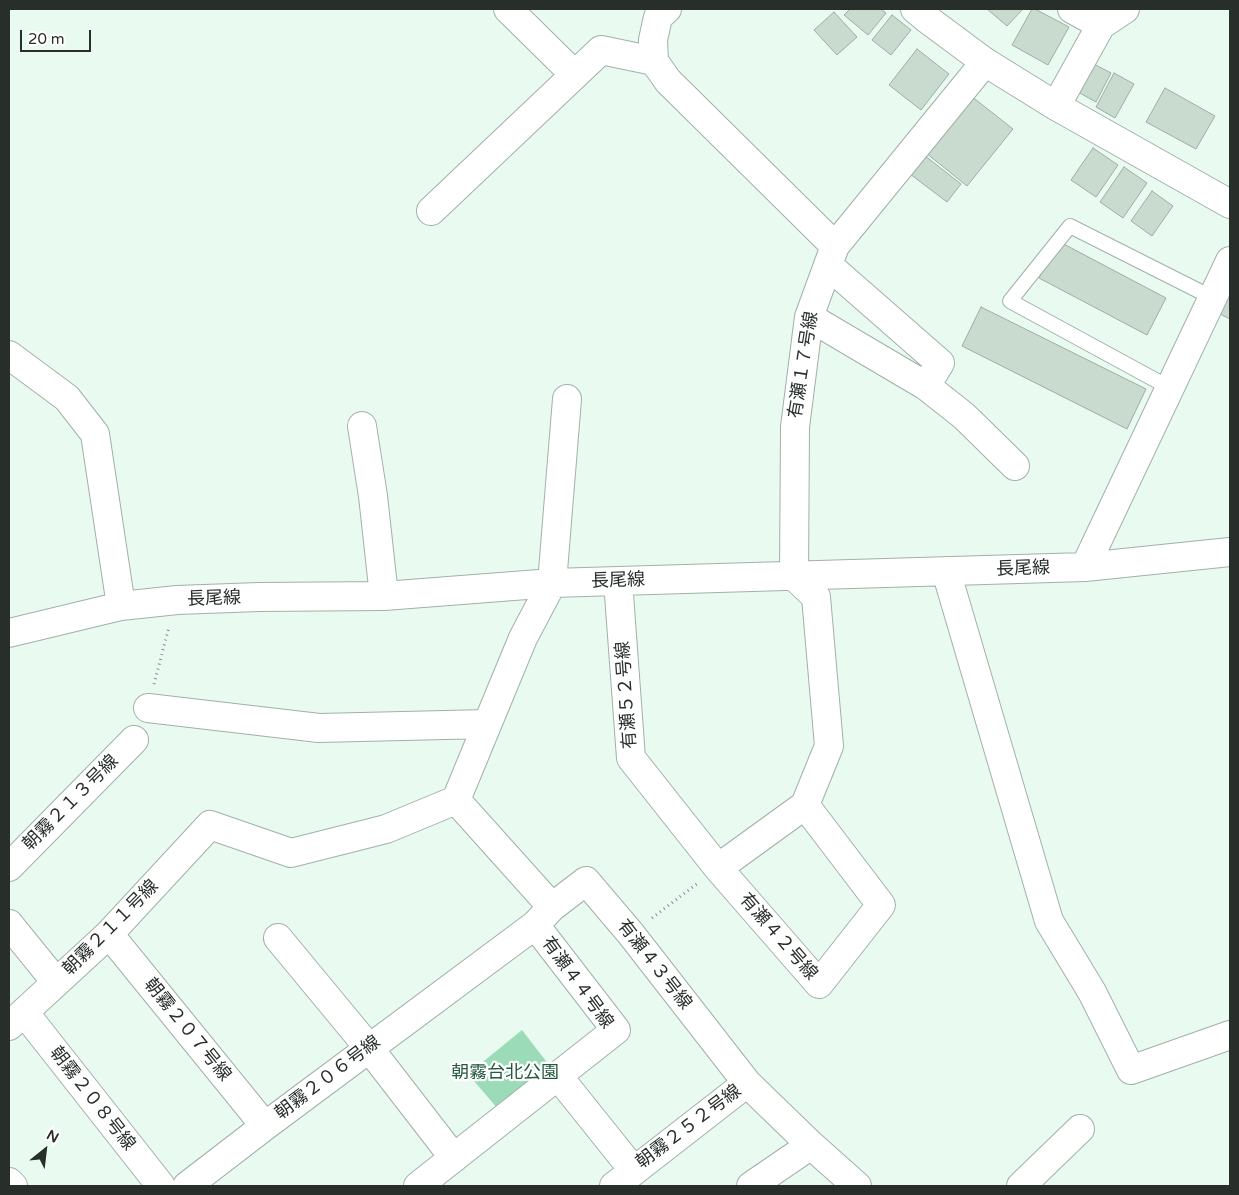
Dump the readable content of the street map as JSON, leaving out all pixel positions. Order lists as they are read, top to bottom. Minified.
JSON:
{"streets":{"street":["有瀬１７号線","長尾線","有瀬５２号線","朝霧２１３号線","朝霧２１１号線","有瀬４２号線","有瀬４３号線","有瀬４４号線","朝霧２０７号線","朝霧２０６号線","朝霧２０８号線","朝霧２５２号線"]},"crossings":[["有瀬１７号線","長尾線"],["長尾線","有瀬５２号線"],["有瀬５２号線","有瀬４２号線"],["朝霧２１１号線","朝霧２０７号線"],["朝霧２１１号線","朝霧２０８号線"],["有瀬４３号線","有瀬４４号線"],["有瀬４３号線","朝霧２０６号線"],["有瀬４３号線","朝霧２５２号線"],["有瀬４４号線","朝霧２０６号線"],["有瀬４４号線","朝霧２５２号線"],["朝霧２０７号線","朝霧２０６号線"]],"parks":["朝霧台北公園"],"scale_bar":"20 m","north":"top right"}
